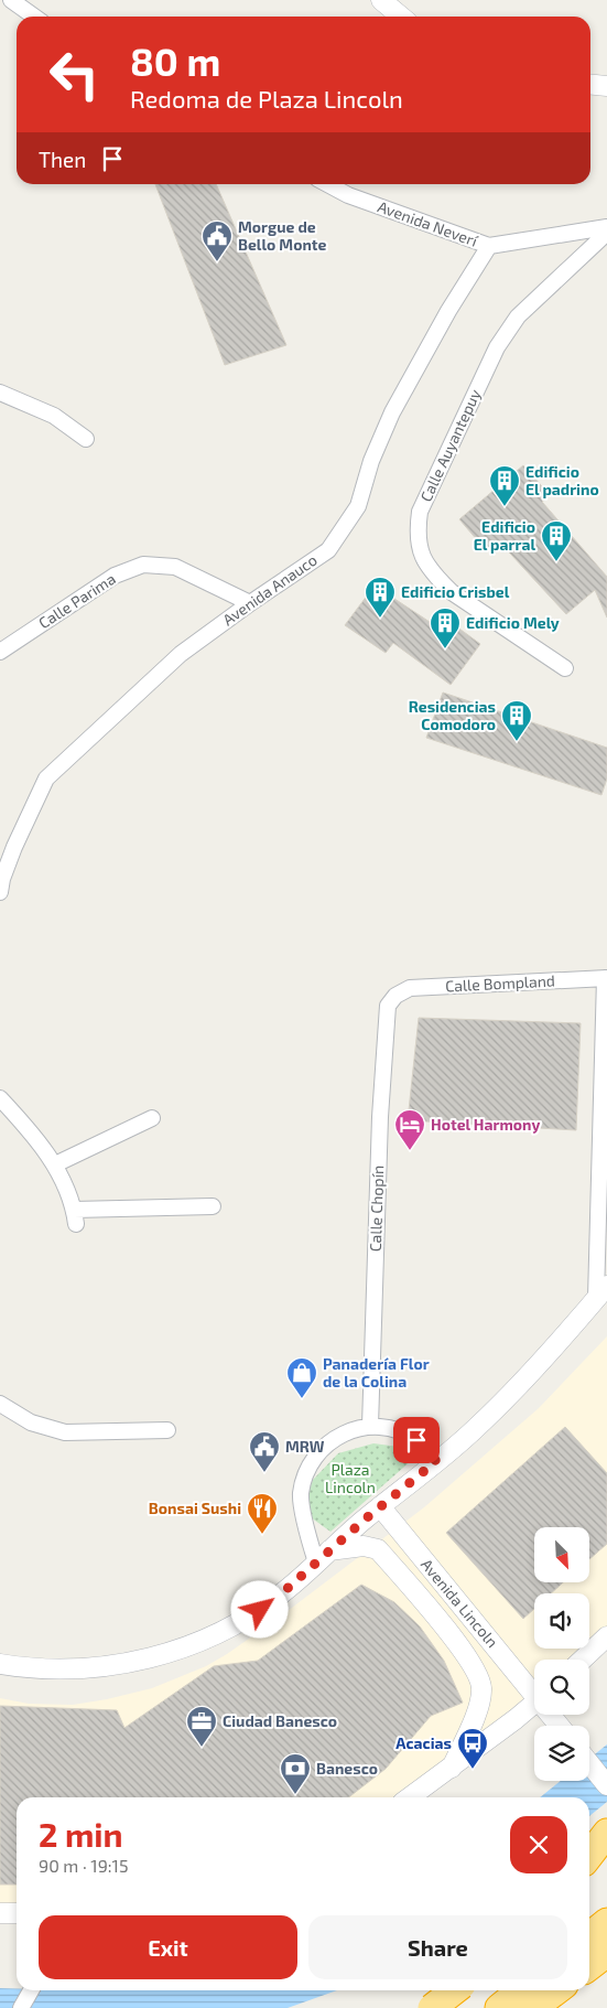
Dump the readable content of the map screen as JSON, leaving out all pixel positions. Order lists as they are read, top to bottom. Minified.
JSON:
{"streets":{"street":["Avenida Neverí","Calle Auyantepuy","Avenida Anauco","Calle Parima","Calle Bompland","Calle Chopín","Avenida Lincoln"]},"crossings":[["Avenida Neverí","Avenida Anauco"],["Avenida Anauco","Calle Parima"],["Calle Bompland","Calle Chopín"]],"parks":["Plaza Lincoln"],"places":{"public building":["Morgue de Bello Monte","MRW"],"building":["Edificio El padrino","Edificio El parral","Edificio Crisbel","Edificio Mely","Residencias Comodoro"],"hotel":["Hotel Harmony"],"shop":["Panadería Flor de la Colina"],"restaurant":["Bonsai Sushi"],"office":["Ciudad Banesco"],"bus stop":["Acacias"],"bank":["Banesco"]},"north":"bottom right","page":{"turn":["80 m","Redoma de Plaza Lincoln"],"then":"Then","heading":["2 min","90 m · 19:15"],"buttons":["Exit","Share"]}}
